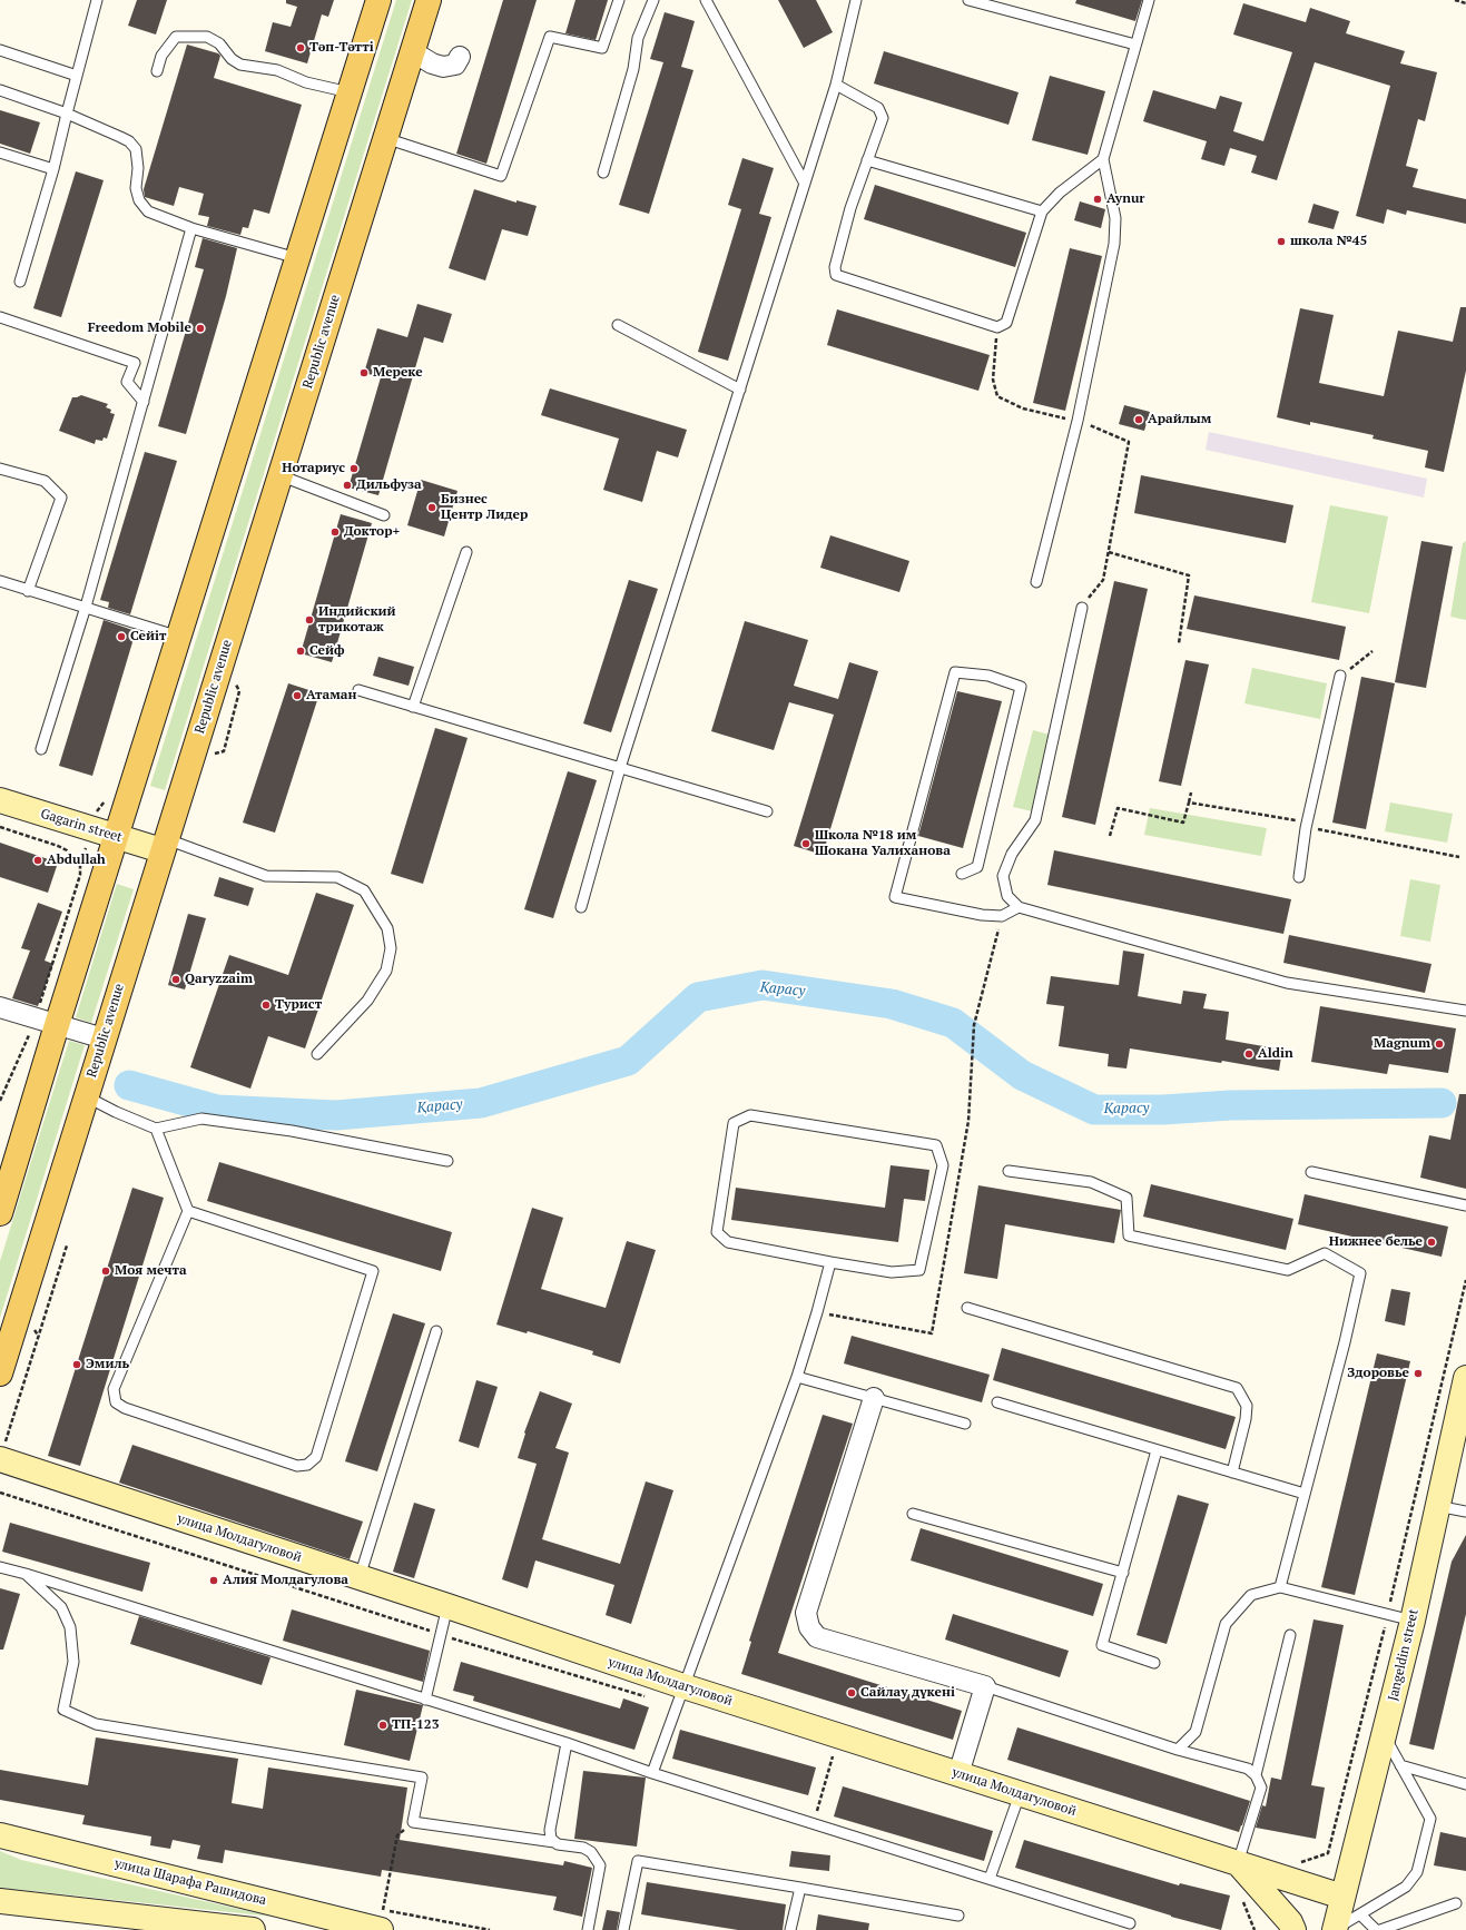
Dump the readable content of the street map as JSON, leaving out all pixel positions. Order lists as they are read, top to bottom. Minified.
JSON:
{"streets":{"main road":["Republic avenue","Gagarin street","улица Молдагуловой","Jangeldin street","улица Шарафа Рашидова"]},"crossings":[["Republic avenue","Gagarin street"],["улица Молдагуловой","Jangeldin street"]],"water":["Қарасу"],"places":["Тәп-Тәтті","Aynur","школа №45","Freedom Mobile","Мереке","Арайлым","Нотариус","Дильфуза","Бизнес Центр Лидер","Доктор+","Индийский трикотаж","Сейіт","Сейф","Атаман","Школа №18 им Шокана Уалиханова","Аbdullah","Qaryzzaim","Турист","Magnum","Aldin","Нижнее белье","Моя мечта","Эмиль","Здоровье","Алия Молдагулова","Сайлау дүкені","ТП-123"]}
